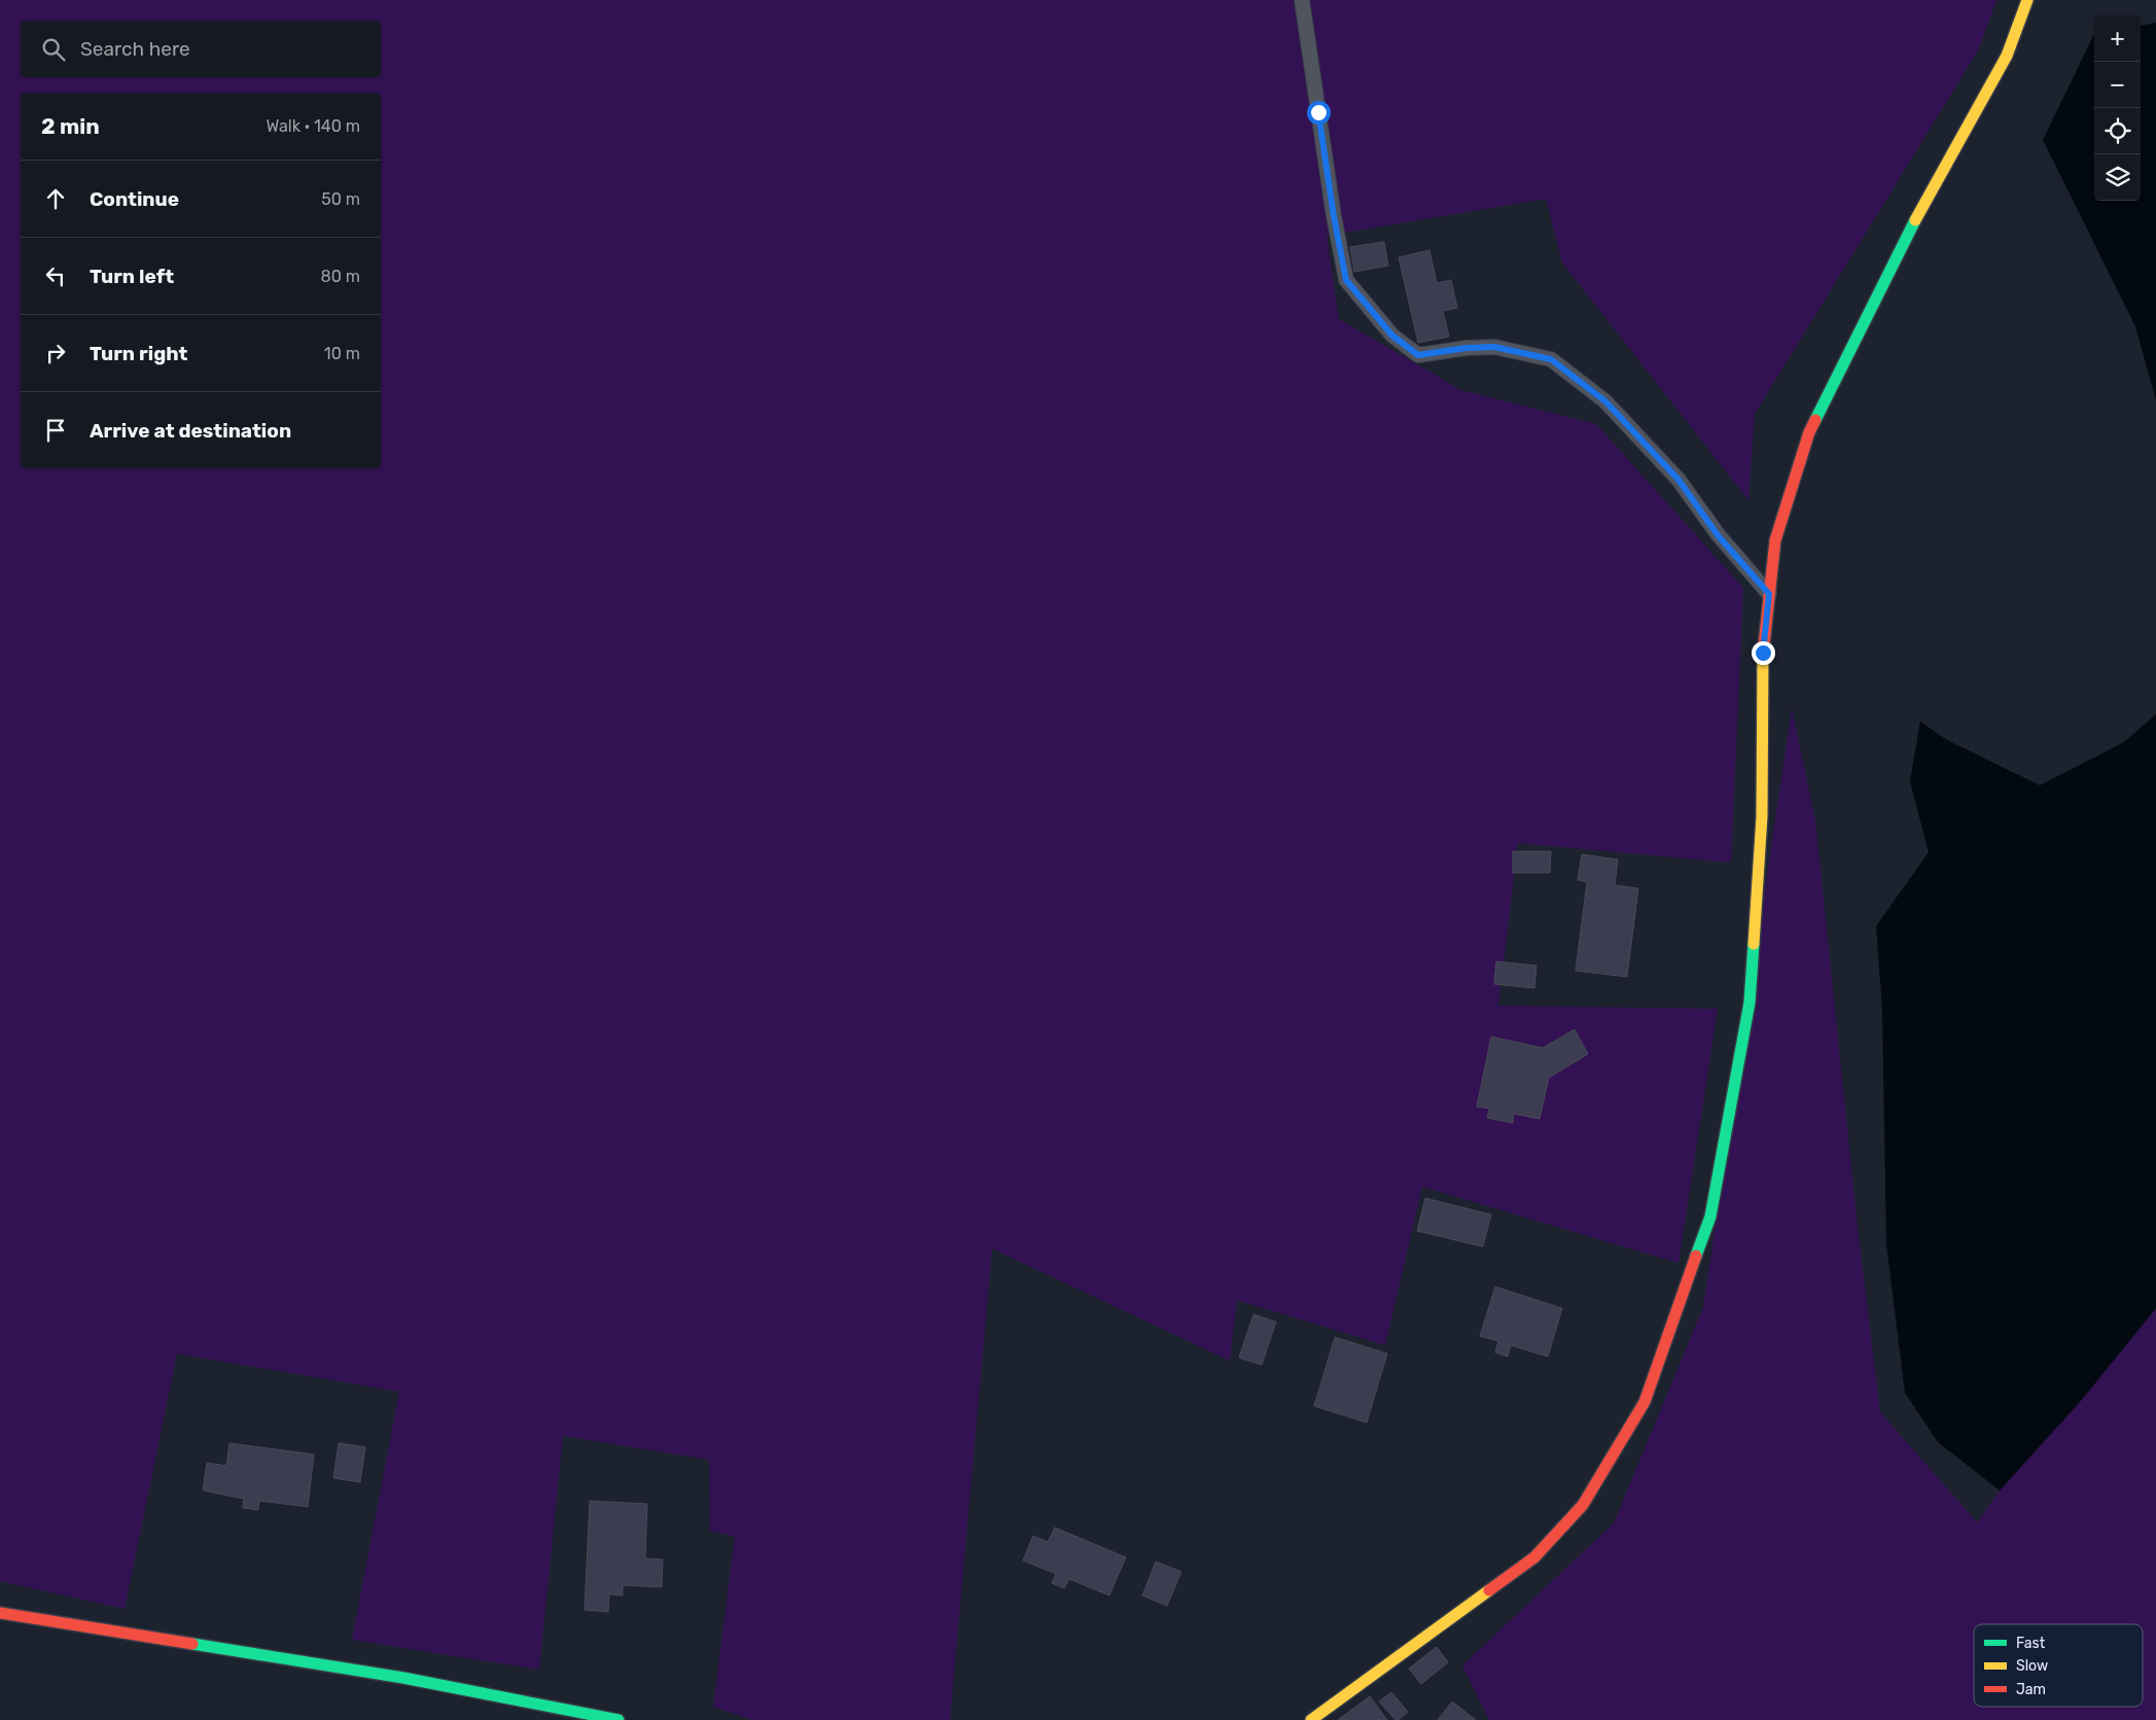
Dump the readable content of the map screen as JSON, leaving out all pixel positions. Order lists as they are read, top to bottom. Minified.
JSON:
{"legend":["Fast","Slow","Jam"],"page":{"map_buttons":["+","−"],"search":"Search here","heading":["2 min","Walk · 140 m"],"list":[["Continue","50 m"],["Turn left","80 m"],["Turn right","10 m"],"Arrive at destination"]}}
